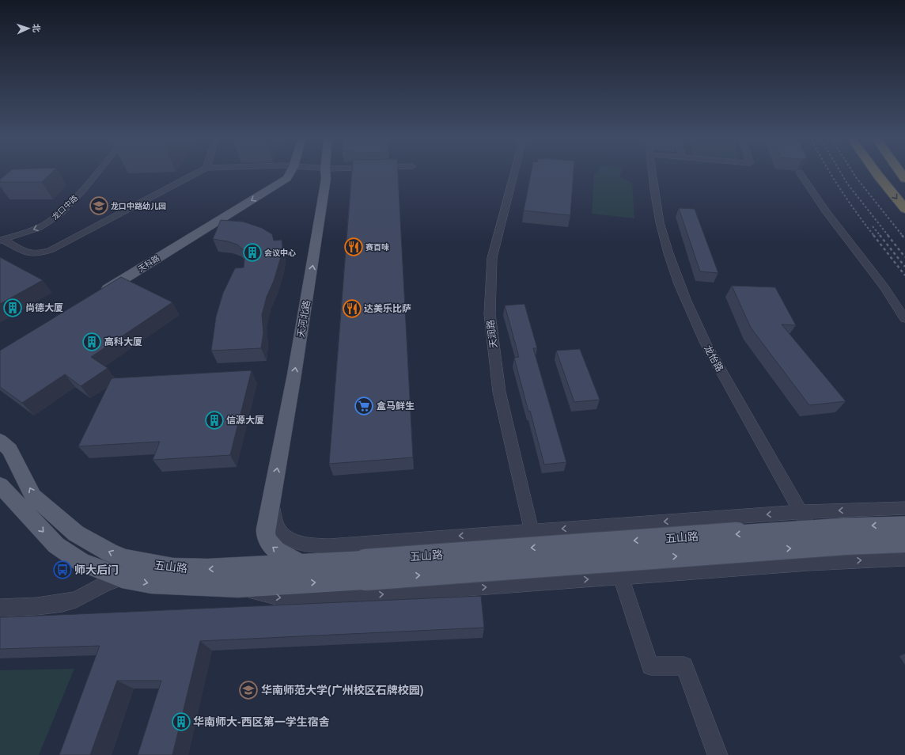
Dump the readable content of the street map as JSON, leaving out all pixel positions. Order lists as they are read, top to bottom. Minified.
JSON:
{"streets":{"main road":["天科路","天河北路","五山路"],"street":["龙口中路","天润路","龙怡路"]},"crossings":[["天河北路","五山路"]],"one_way":["天科路","天河北路"],"places":{"school or university":["龙口中路幼儿园","华南师范大学(广州校区石牌校园)"],"restaurant":["赛百味","达美乐比萨"],"building":["会议中心","尚德大厦","高科大厦","信源大厦","华南师大-西区第一学生宿舍"],"supermarket":["盒马鲜生"],"bus stop":["师大后门"]},"north":"right"}
